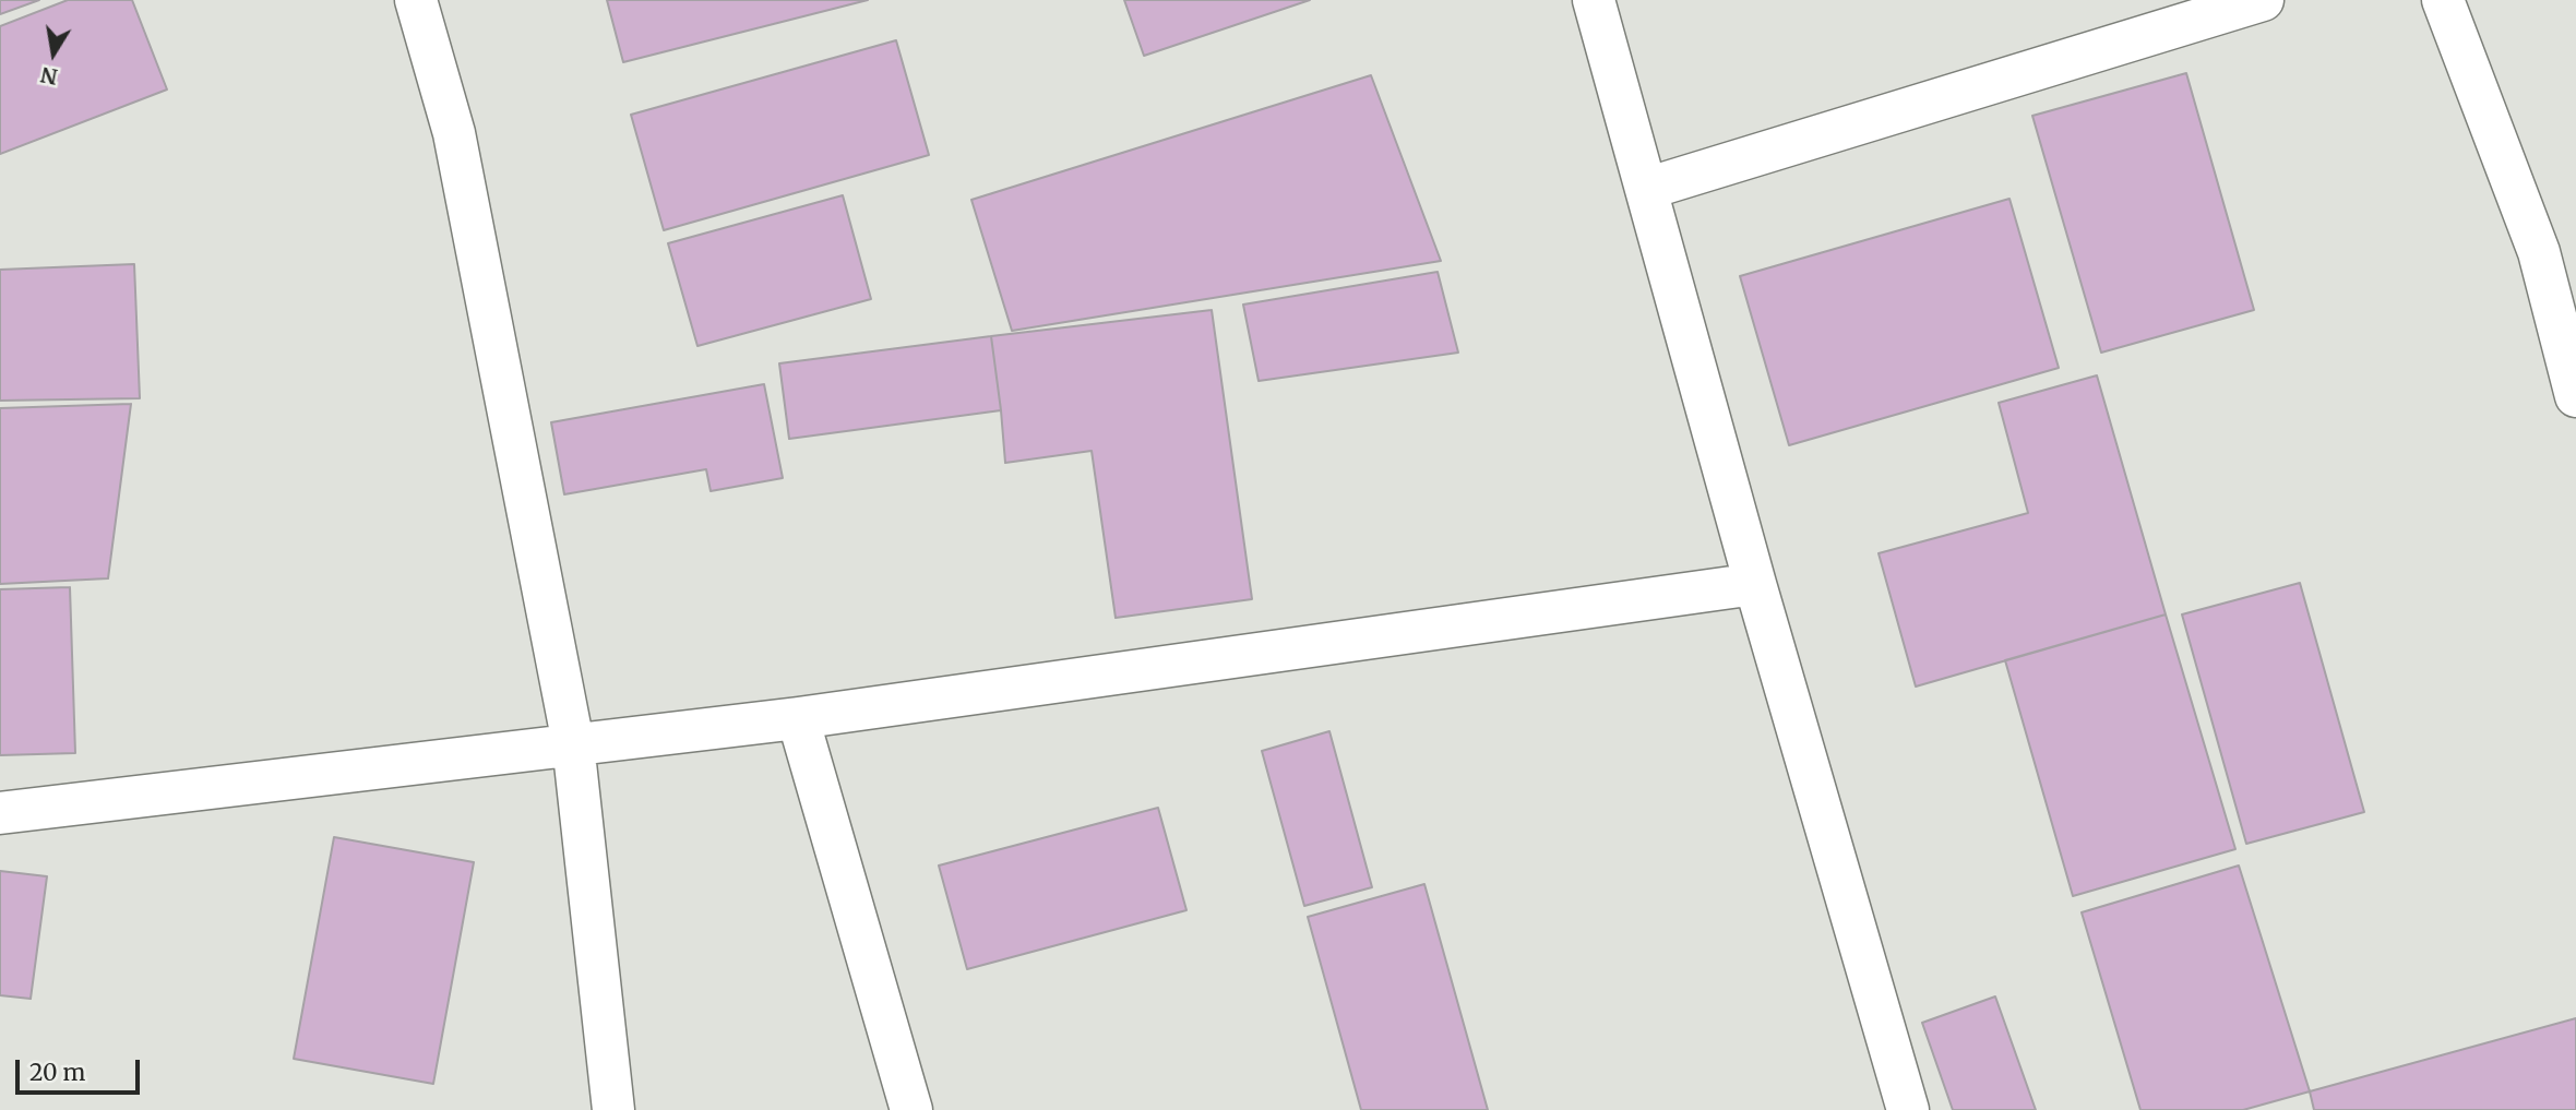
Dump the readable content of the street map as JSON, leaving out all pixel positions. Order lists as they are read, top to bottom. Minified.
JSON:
{"scale_bar":"20 m","north":"bottom"}
